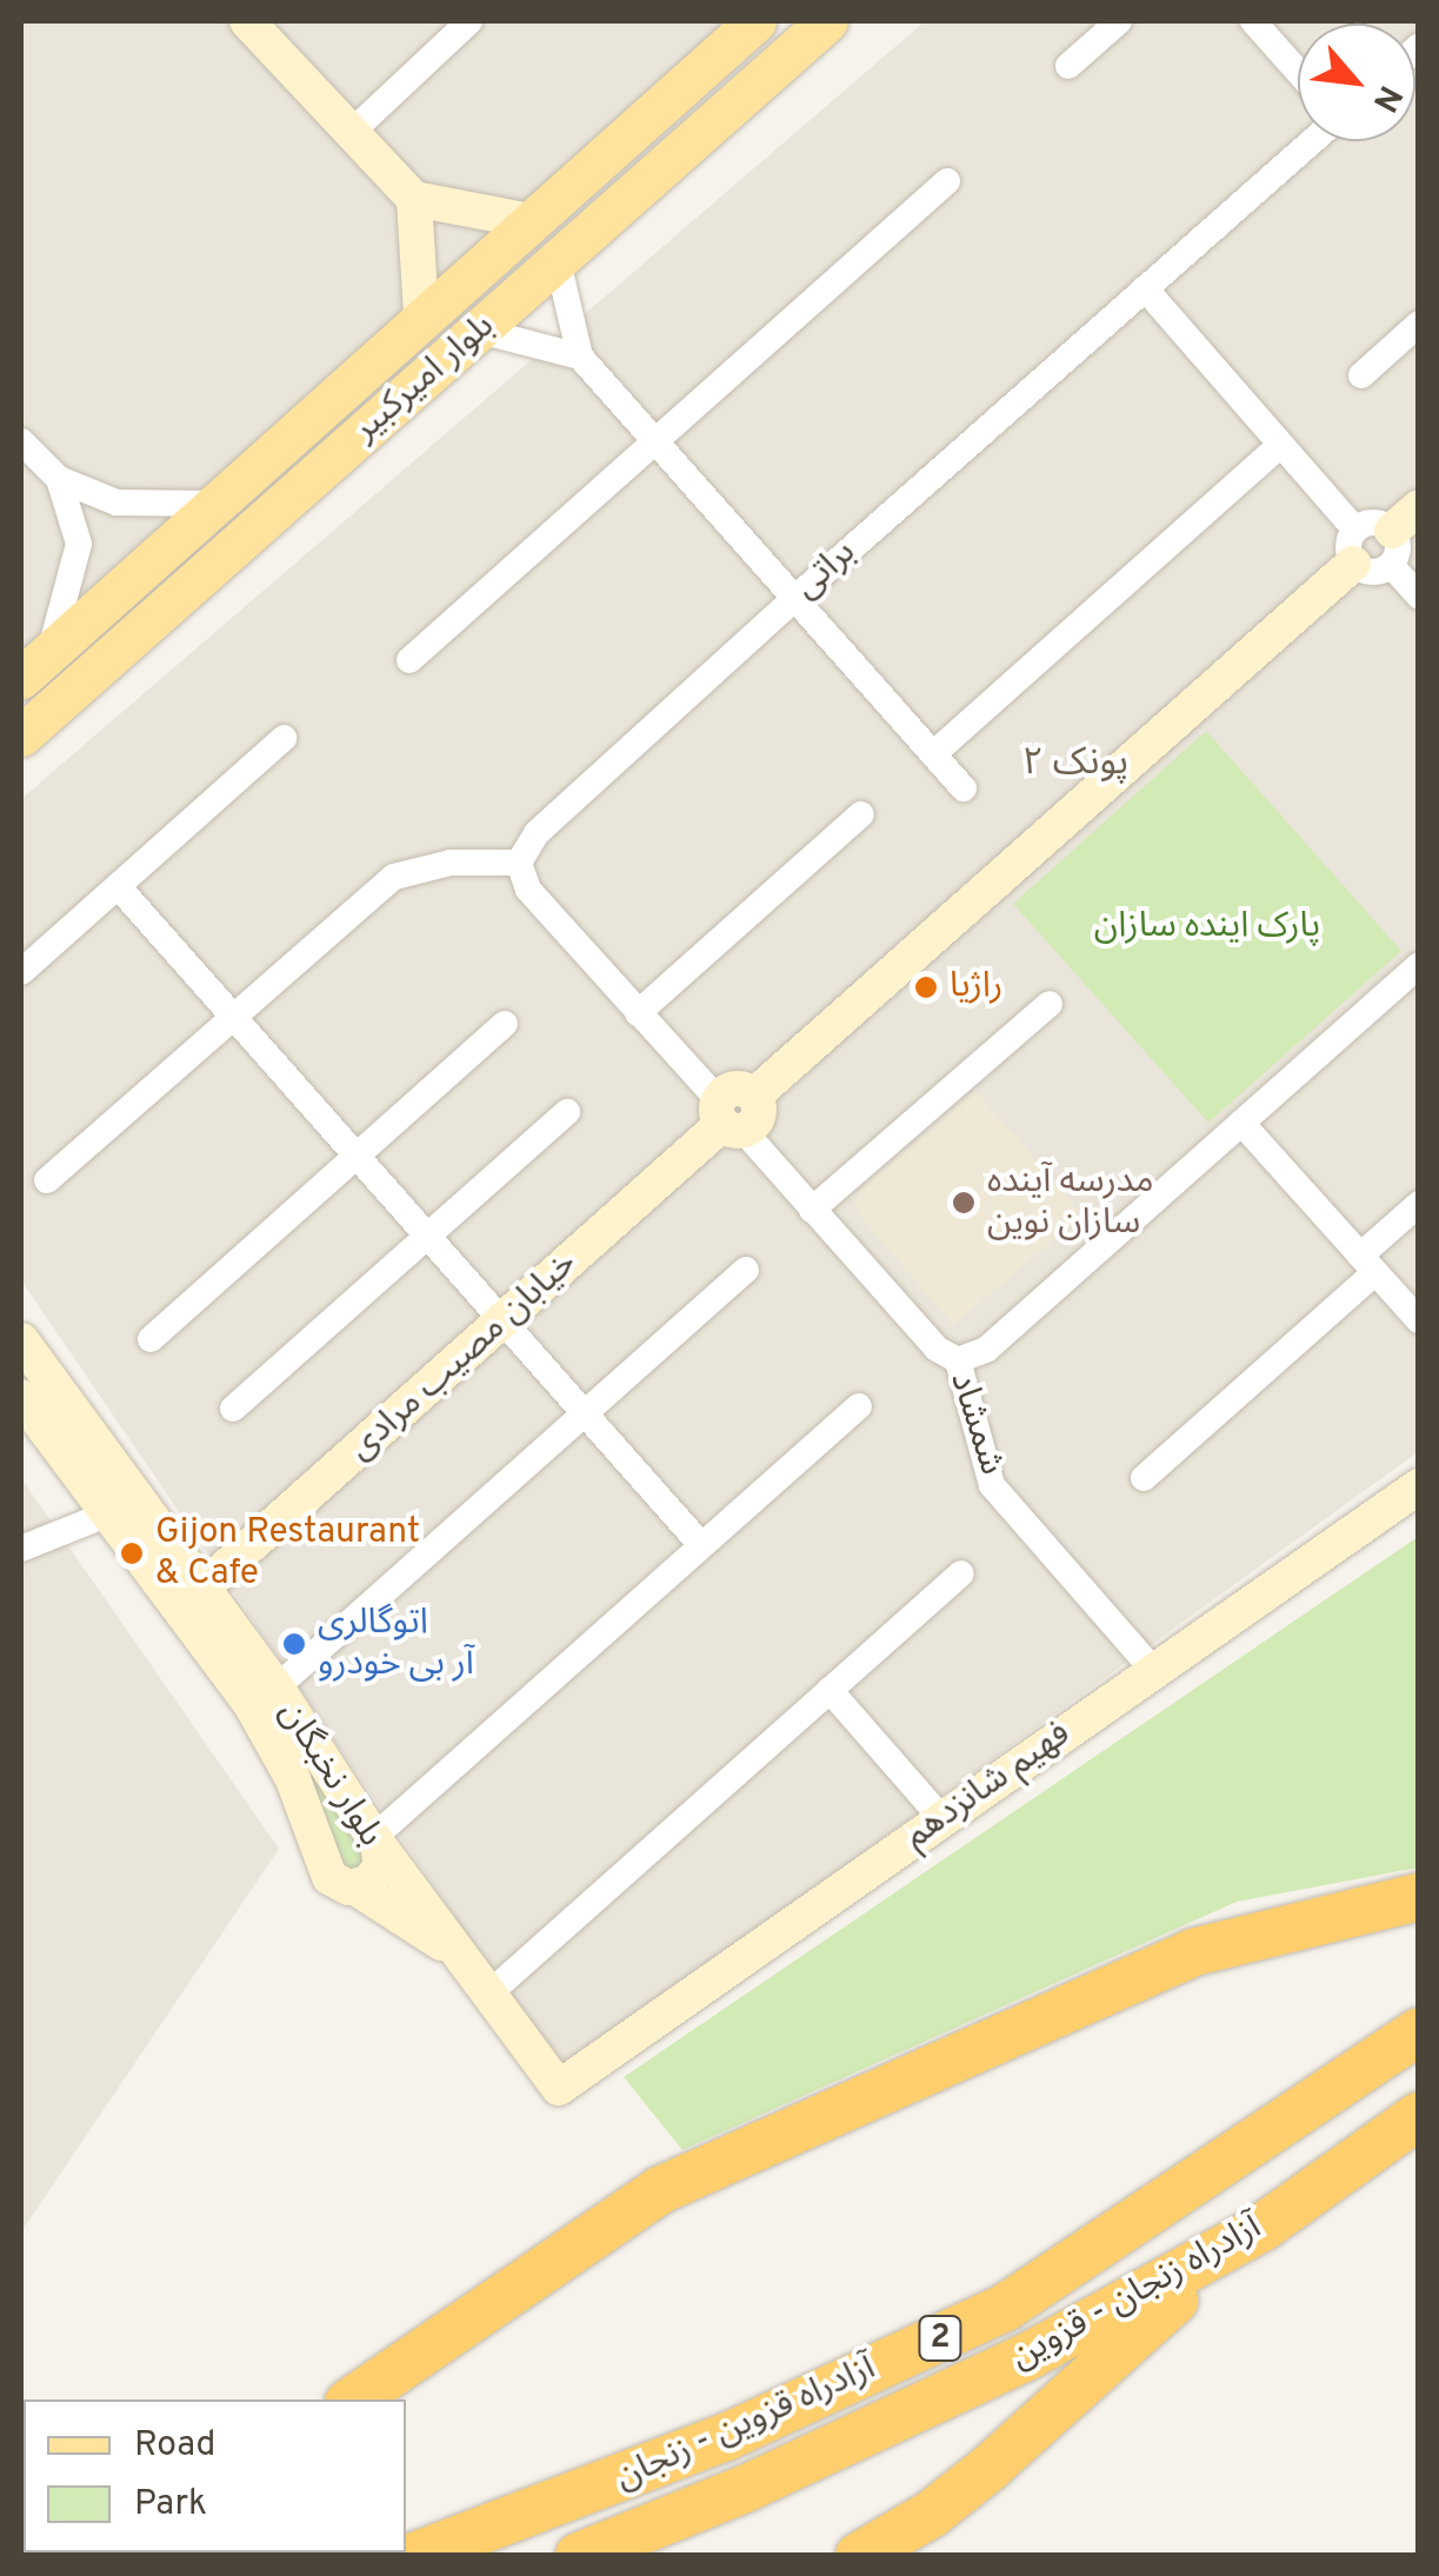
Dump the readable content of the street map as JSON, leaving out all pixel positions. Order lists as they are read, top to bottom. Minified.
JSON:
{"streets":{"highway":["آزادراه زنجان - قزوین","2","آزادراه قزوین - زنجان"],"main road":["بلوار امیرکبیر"],"street":["براتی","خیابان مصیب مرادی","شمشاد","بلوار نخبگان","فهیم شانزدهم"]},"crossings":[["براتی","شمشاد"],["خیابان مصیب مرادی","شمشاد"],["خیابان مصیب مرادی","بلوار نخبگان"],["شمشاد","فهیم شانزدهم"]],"districts":["پونک ۲"],"parks":["پارک اینده سازان"],"places":["راژیا","مدرسه آینده سازان نوین","Gijon Restaurant & Cafe","اتوگالری آر بی خودرو"],"legend":["Road","Park"],"north":"bottom right"}
